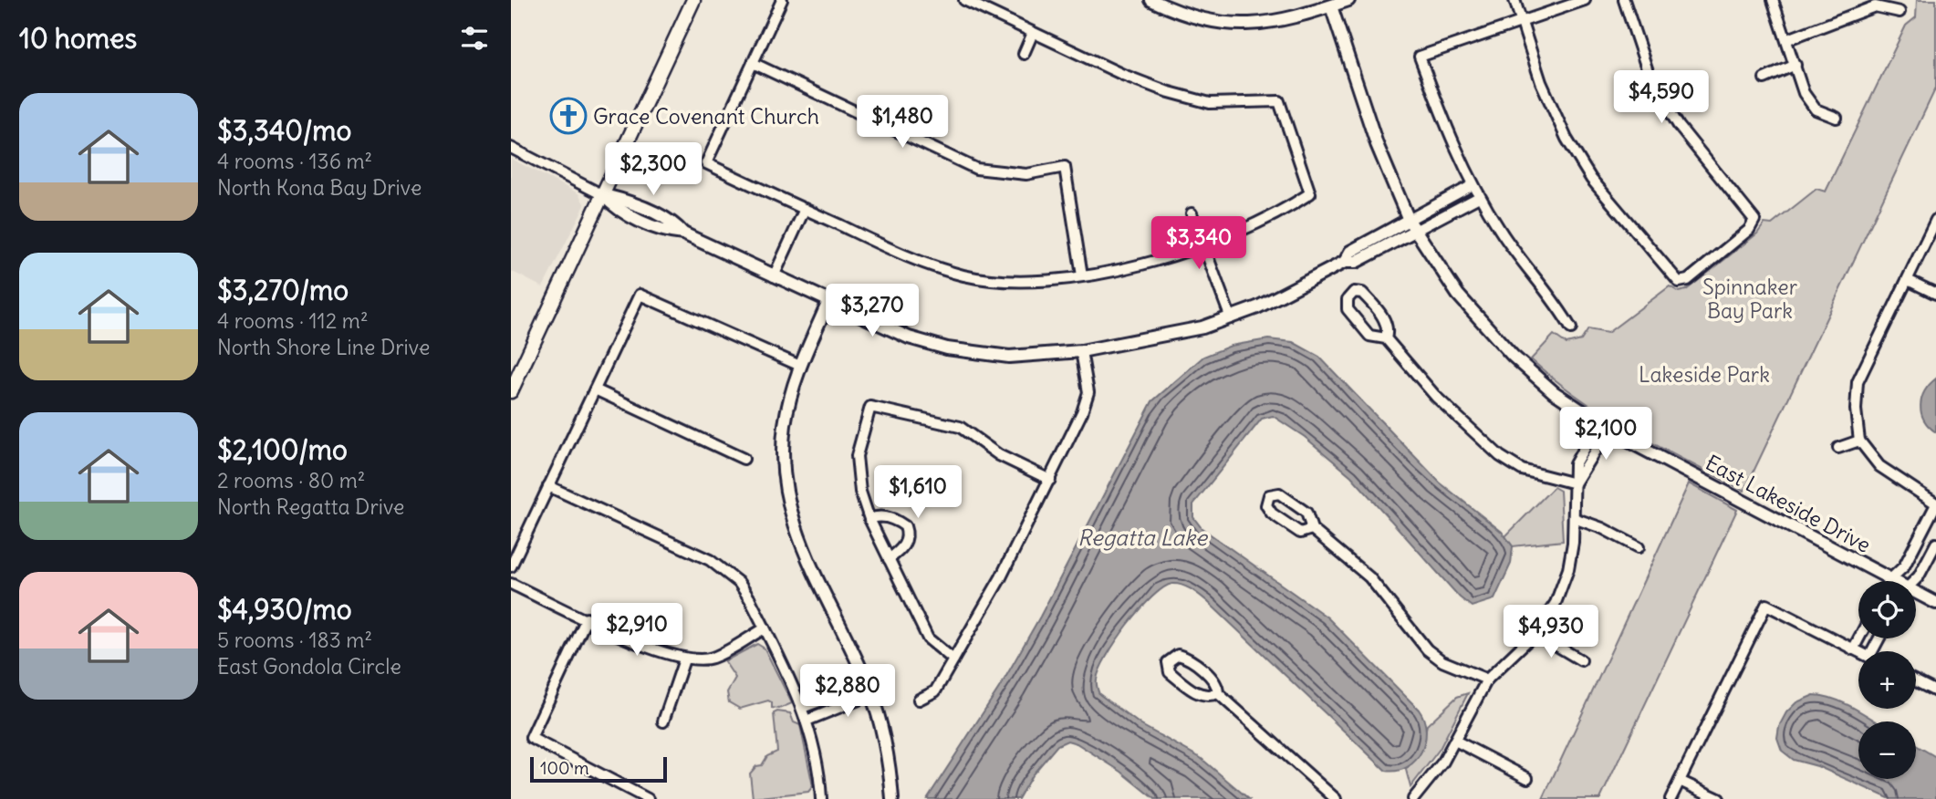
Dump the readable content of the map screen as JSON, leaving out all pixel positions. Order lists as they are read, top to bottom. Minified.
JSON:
{"streets":{"street":["East Lakeside Drive"]},"water":["Regatta Lake"],"parks":["Spinnaker Bay Park","Lakeside Park"],"places":{"church":["Grace Covenant Church"]},"scale_bar":"100 m","page":{"heading":"10 homes","price":["$4,590","$1,480","$2,300","$3,340","$3,270","$2,100","$1,610","$2,910","$4,930","$2,880"],"list":[{"name":"$3,340/mo","note":"4 rooms · 136 m² · North Kona Bay Drive"},{"name":"$3,270/mo","note":"4 rooms · 112 m² · North Shore Line Drive"},{"name":"$2,100/mo","note":"2 rooms · 80 m² · North Regatta Drive"},{"name":"$4,930/mo","note":"5 rooms · 183 m² · East Gondola Circle"}],"map_buttons":["+","−"],"scale":"100 m"}}
